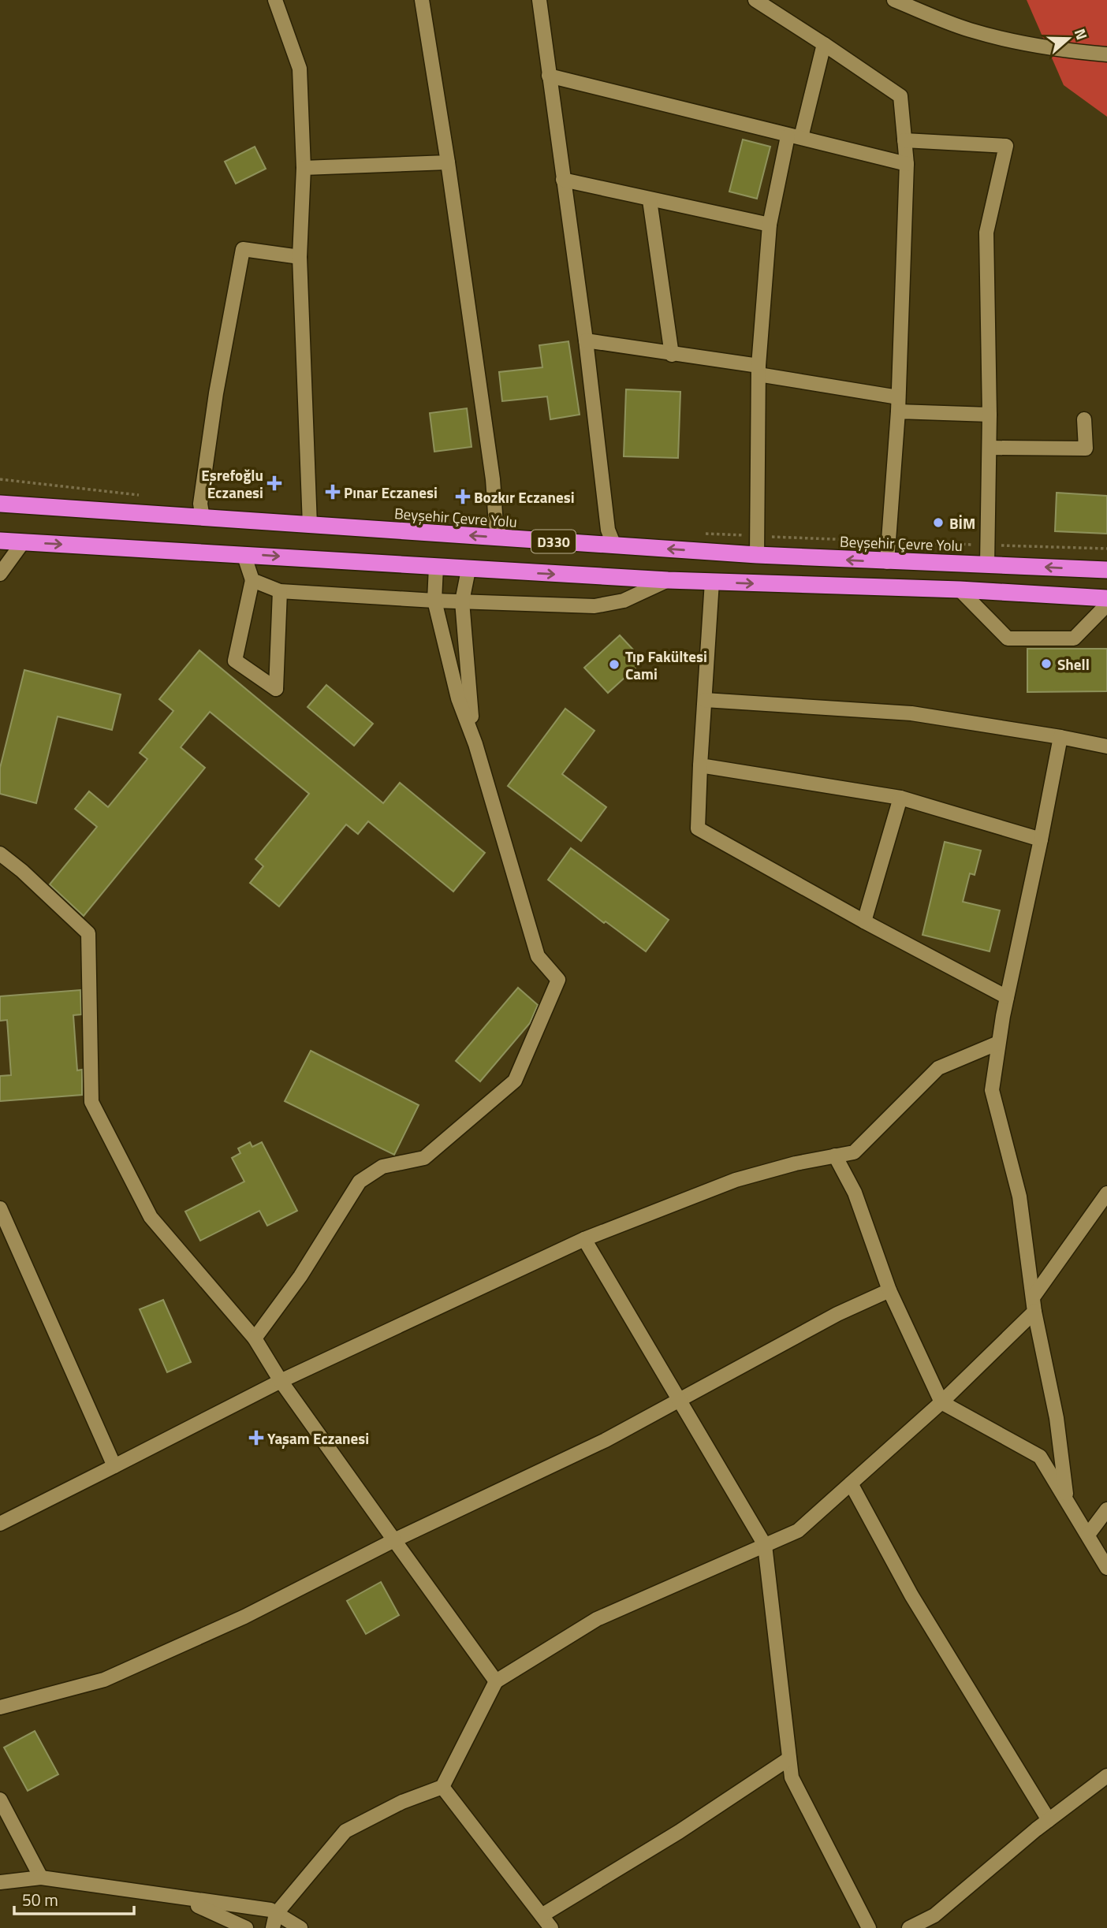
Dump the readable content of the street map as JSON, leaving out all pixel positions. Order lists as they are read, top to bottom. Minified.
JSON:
{"streets":{"highway":["Beyşehir Çevre Yolu","D330"]},"places":{"health":["Eşrefoğlu Eczanesi","Pınar Eczanesi","Bozkır Eczanesi","Yaşam Eczanesi"],"other":["BİM","Shell","Tıp Fakültesi Cami"]},"scale_bar":"50 m","north":"right"}
